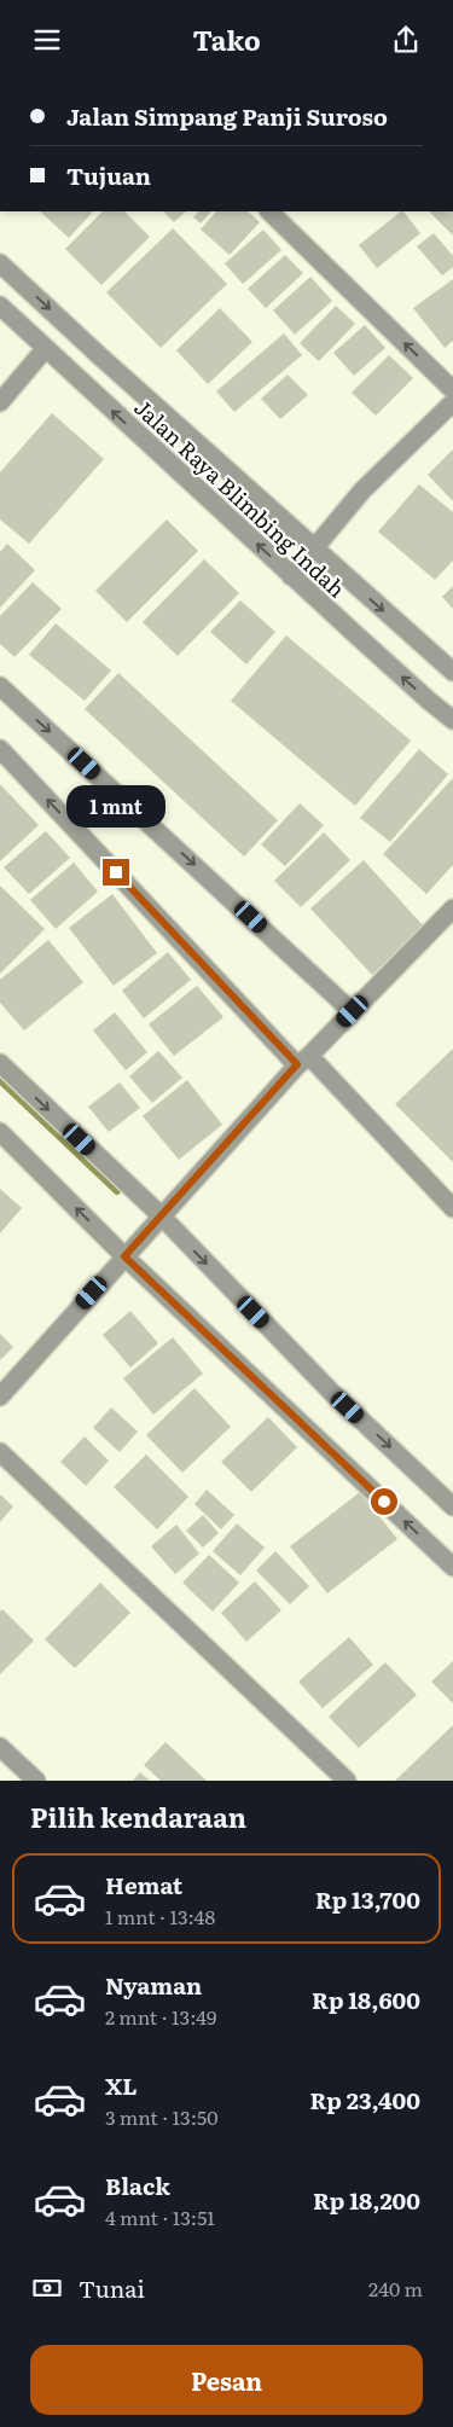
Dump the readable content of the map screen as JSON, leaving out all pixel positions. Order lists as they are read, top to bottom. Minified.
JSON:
{"streets":{"street":["Jalan Raya Blimbing Indah"]},"page":{"header":"Tako","banner":["Jalan Simpang Panji Suroso","Tujuan"],"bubble":"1 mnt","heading":"Pilih kendaraan","list":[{"name":"Hemat","note":"1 mnt · 13:48","value":"Rp 13,700"},{"name":"Nyaman","note":"2 mnt · 13:49","value":"Rp 18,600"},{"name":"XL","note":"3 mnt · 13:50","value":"Rp 23,400"},{"name":"Black","note":"4 mnt · 13:51","value":"Rp 18,200"}],"pay":["Tunai","240 m"],"buttons":"Pesan"}}
